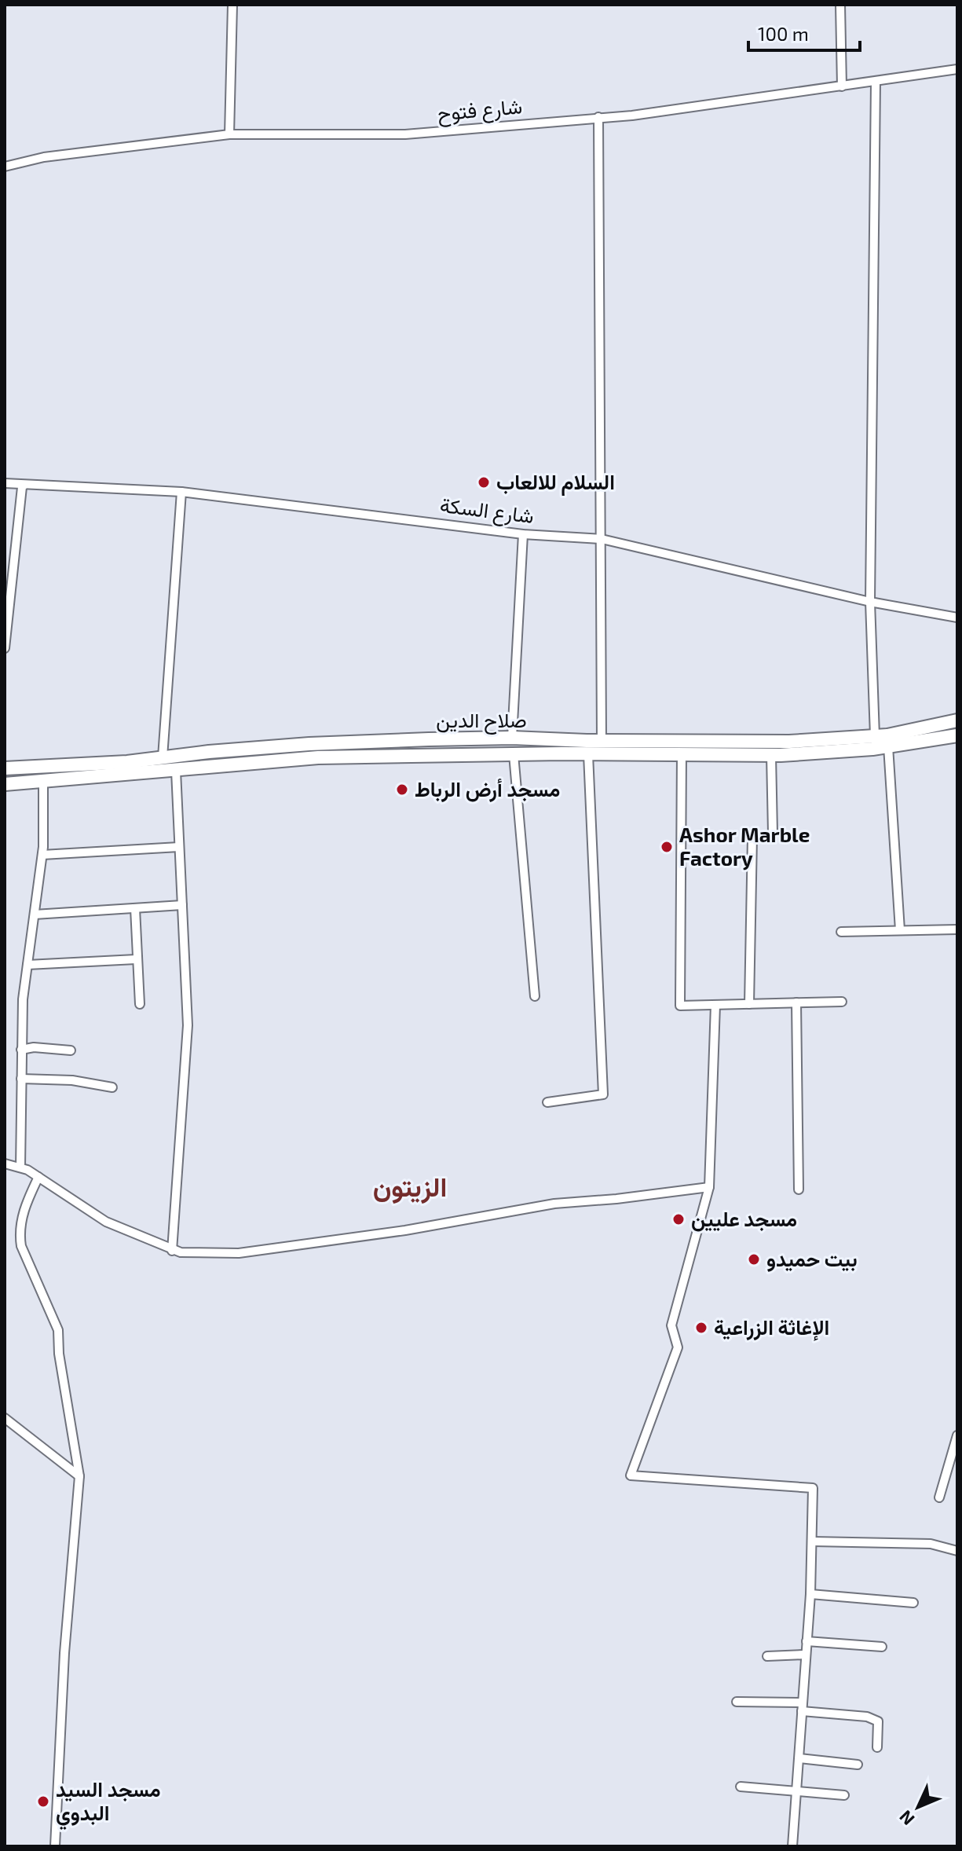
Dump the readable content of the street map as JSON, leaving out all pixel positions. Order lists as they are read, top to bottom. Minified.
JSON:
{"streets":{"highway":["صلاح الدين"],"street":["شارع فتوح","شارع السكة"]},"districts":["الزيتون"],"places":["السلام للالعاب","مسجد أرض الرباط","Ashor Marble Factory","مسجد عليين","بيت حميدو","الإغاثة الزراعية","مسجد السيد البدوي"],"scale_bar":"100 m","north":"bottom left"}
